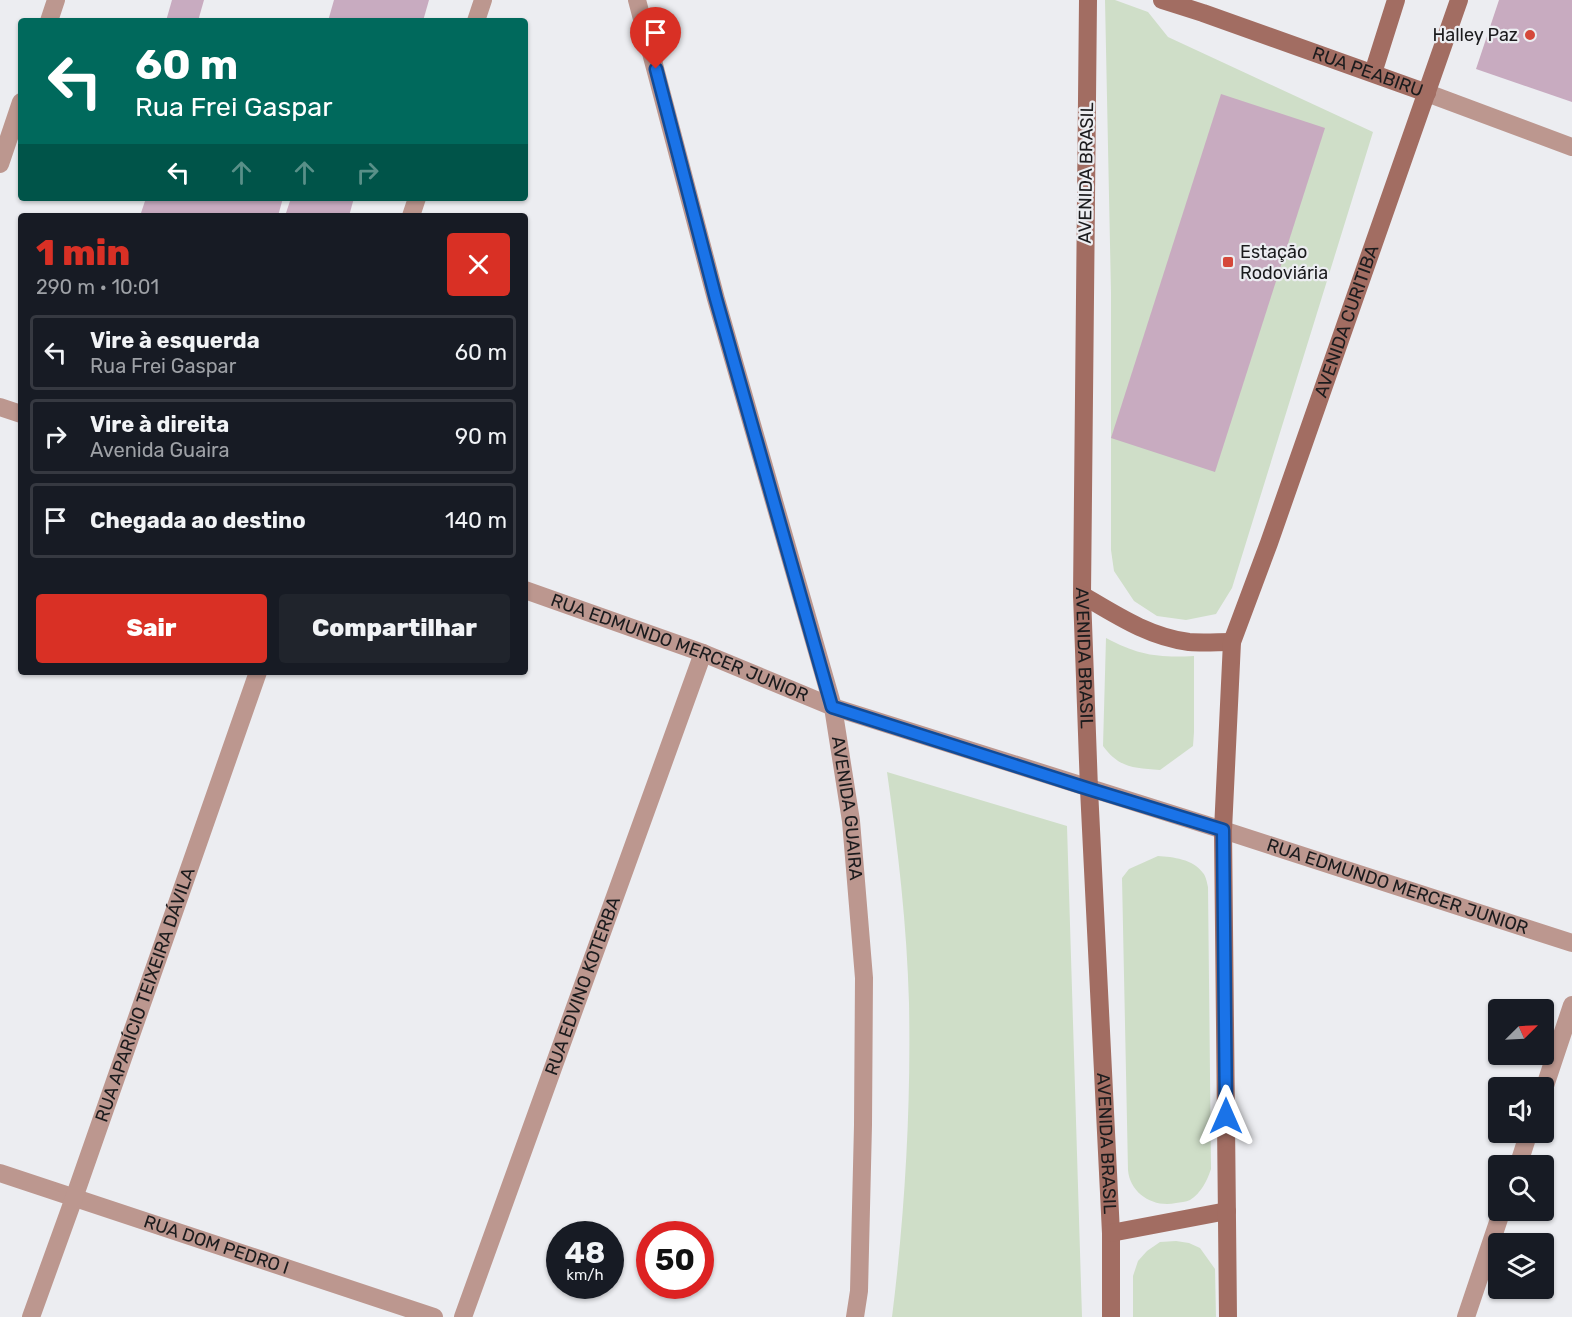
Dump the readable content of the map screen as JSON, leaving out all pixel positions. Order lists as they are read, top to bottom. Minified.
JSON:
{"streets":{"main road":["RUA PEABIRU","AVENIDA BRASIL","AVENIDA CURITIBA"],"street":["RUA EDMUNDO MERCER JUNIOR","AVENIDA GUAIRA","RUA EDVINO KOTERBA","RUA APARÍCIO TEIXEIRA DÁVILA","RUA DOM PEDRO I"]},"crossings":[["RUA PEABIRU","AVENIDA CURITIBA"],["AVENIDA BRASIL","RUA EDMUNDO MERCER JUNIOR"],["RUA EDMUNDO MERCER JUNIOR","AVENIDA GUAIRA"],["RUA EDMUNDO MERCER JUNIOR","RUA EDVINO KOTERBA"],["RUA APARÍCIO TEIXEIRA DÁVILA","RUA DOM PEDRO I"]],"places":{"other":["Halley Paz"],"transit":["Estação Rodoviária"]},"north":"top right","page":{"turn":["60 m","Rua Frei Gaspar"],"heading":["1 min","290 m · 10:01"],"list":[{"name":"Vire à esquerda","note":"Rua Frei Gaspar","value":"60 m"},{"name":"Vire à direita","note":"Avenida Guaira","value":"90 m"},{"name":"Chegada ao destino","value":"140 m"}],"buttons":["Sair","Compartilhar"],"speed":"48 km/h","limit":"50"}}
